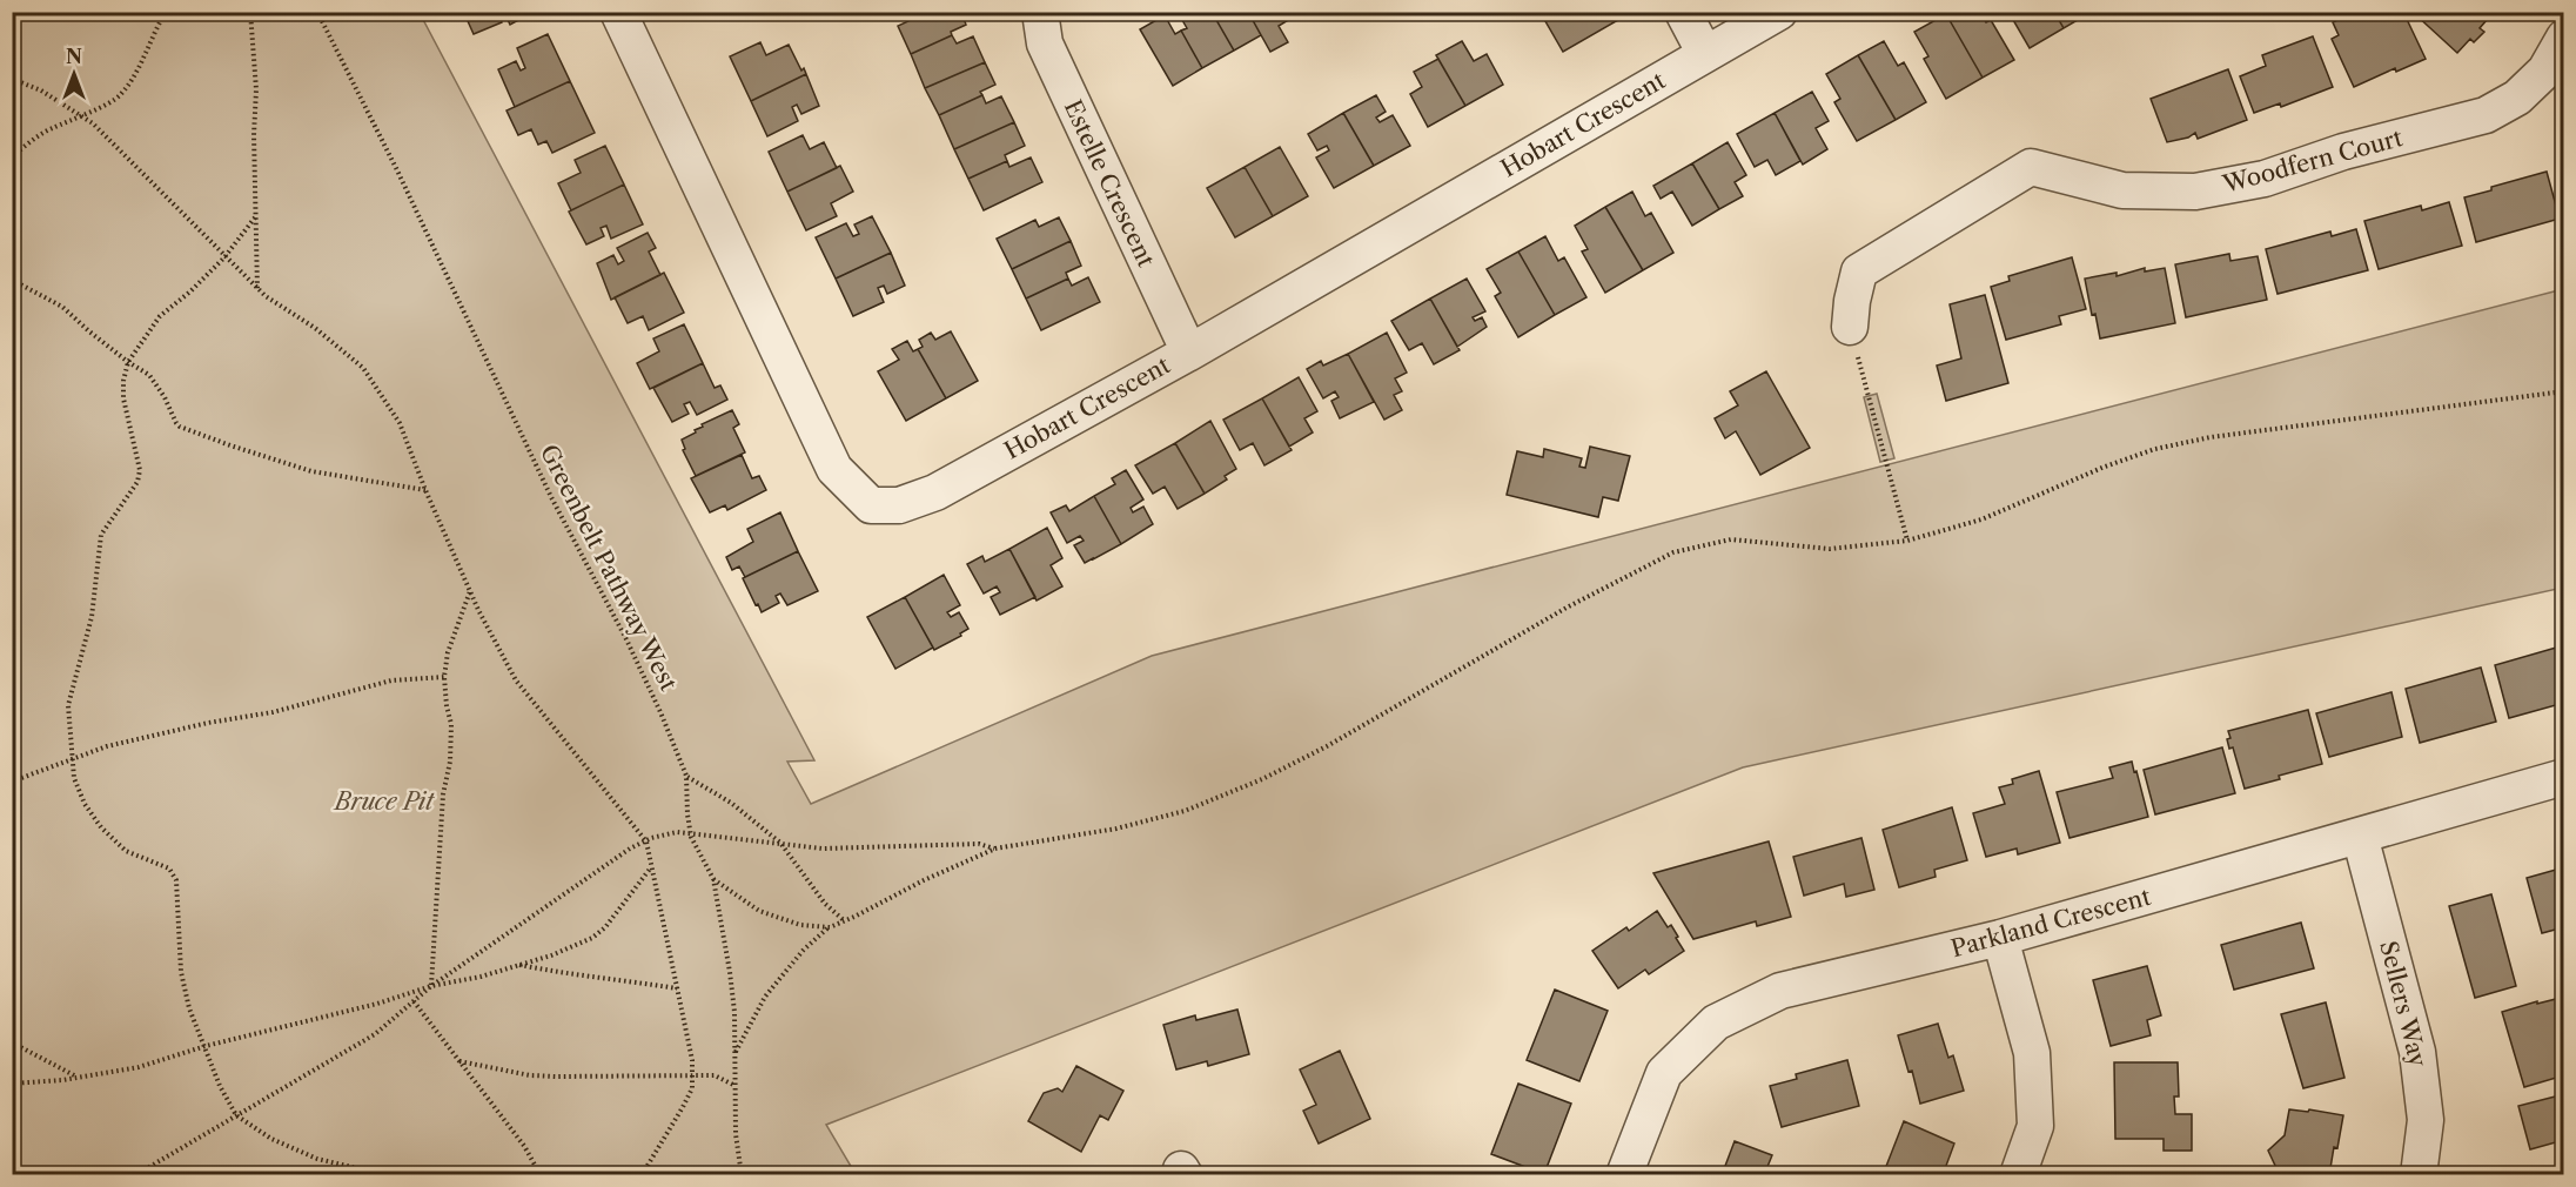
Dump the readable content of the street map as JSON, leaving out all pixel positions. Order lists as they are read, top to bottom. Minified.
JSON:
{"streets":{"street":["Hobart Crescent","Woodfern Court","Estelle Crescent","Parkland Crescent","Sellers Way"],"path":["Greenbelt Pathway West"]},"crossings":[["Hobart Crescent","Estelle Crescent"],["Parkland Crescent","Sellers Way"]],"parks":["Bruce Pit"],"north":"top"}
